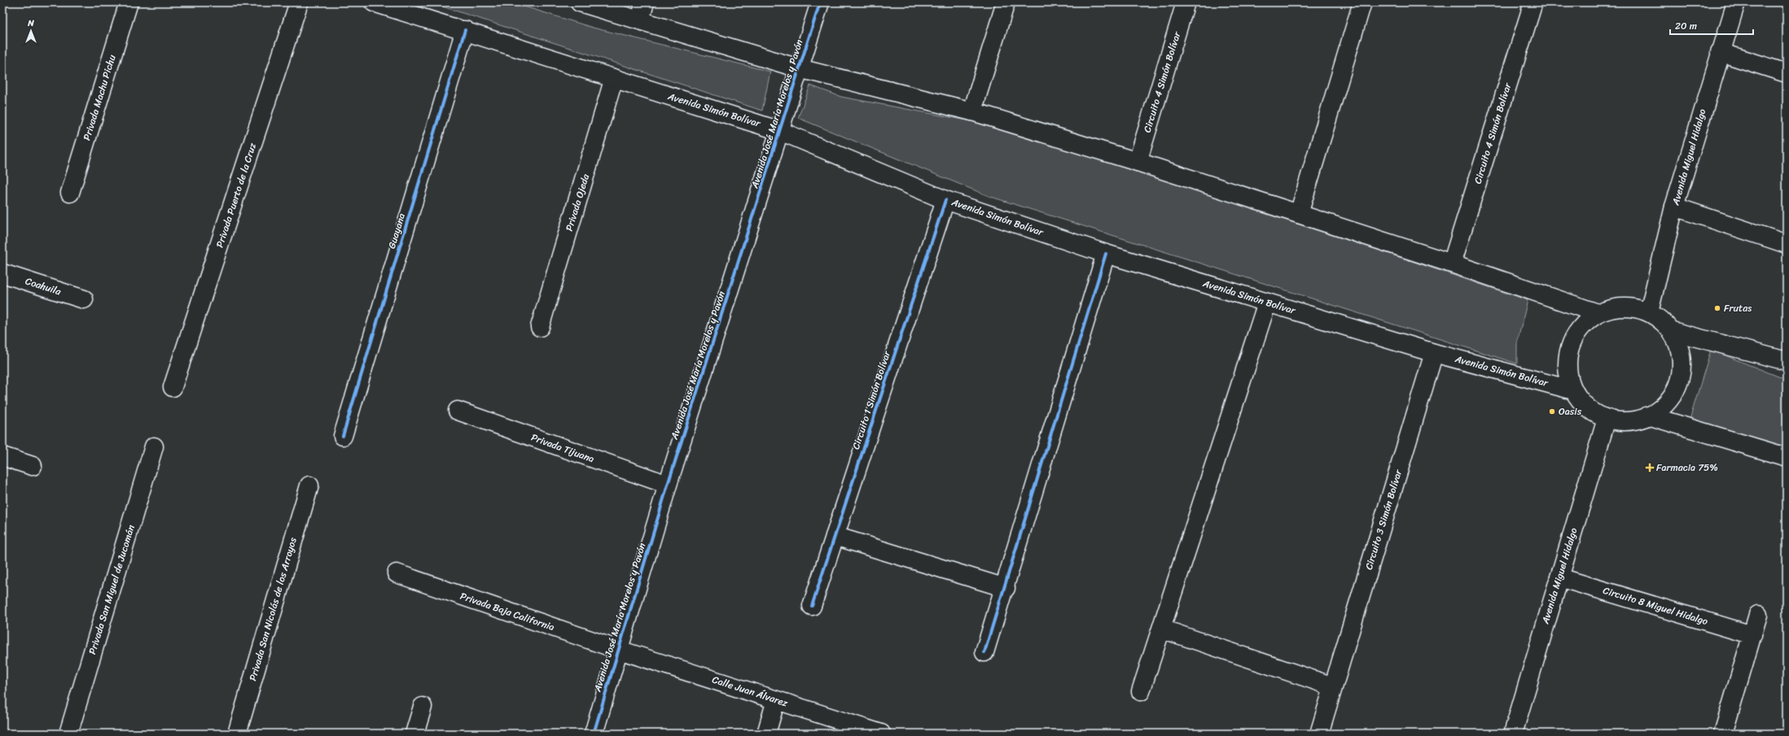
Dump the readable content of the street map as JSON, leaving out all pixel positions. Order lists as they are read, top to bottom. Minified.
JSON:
{"streets":{"street":["Circuito 4 Simón Bolívar","Privada Machu Pichu","Avenida Simón Bolívar","Avenida José María Morelos y Pavón","Avenida Miguel Hidalgo","Privada Puerto de la Cruz","Privada Ojeda","Guayana","Coahuila","Circuito 1 Simón Bolívar","Privada Tijuana","Circuito 3 Simón Bolívar","Privada San Miguel de Jucomán","Circuito 8 Miguel Hidalgo","Privada San Nicolás de los Arroyos","Privada Baja California","Calle Juan Álvarez"]},"crossings":[["Avenida Simón Bolívar","Avenida José María Morelos y Pavón"],["Avenida Simón Bolívar","Avenida Miguel Hidalgo"],["Avenida Simón Bolívar","Privada Ojeda"],["Avenida Simón Bolívar","Guayana"],["Avenida Simón Bolívar","Circuito 1 Simón Bolívar"],["Avenida Simón Bolívar","Circuito 3 Simón Bolívar"],["Avenida José María Morelos y Pavón","Privada Tijuana"],["Avenida José María Morelos y Pavón","Privada Baja California"],["Avenida José María Morelos y Pavón","Calle Juan Álvarez"],["Avenida Miguel Hidalgo","Circuito 8 Miguel Hidalgo"],["Privada Baja California","Calle Juan Álvarez"]],"places":{"other":["Frutas","Oasis"],"health":["Farmacia 75%"]},"scale_bar":"20 m","north":"top"}
